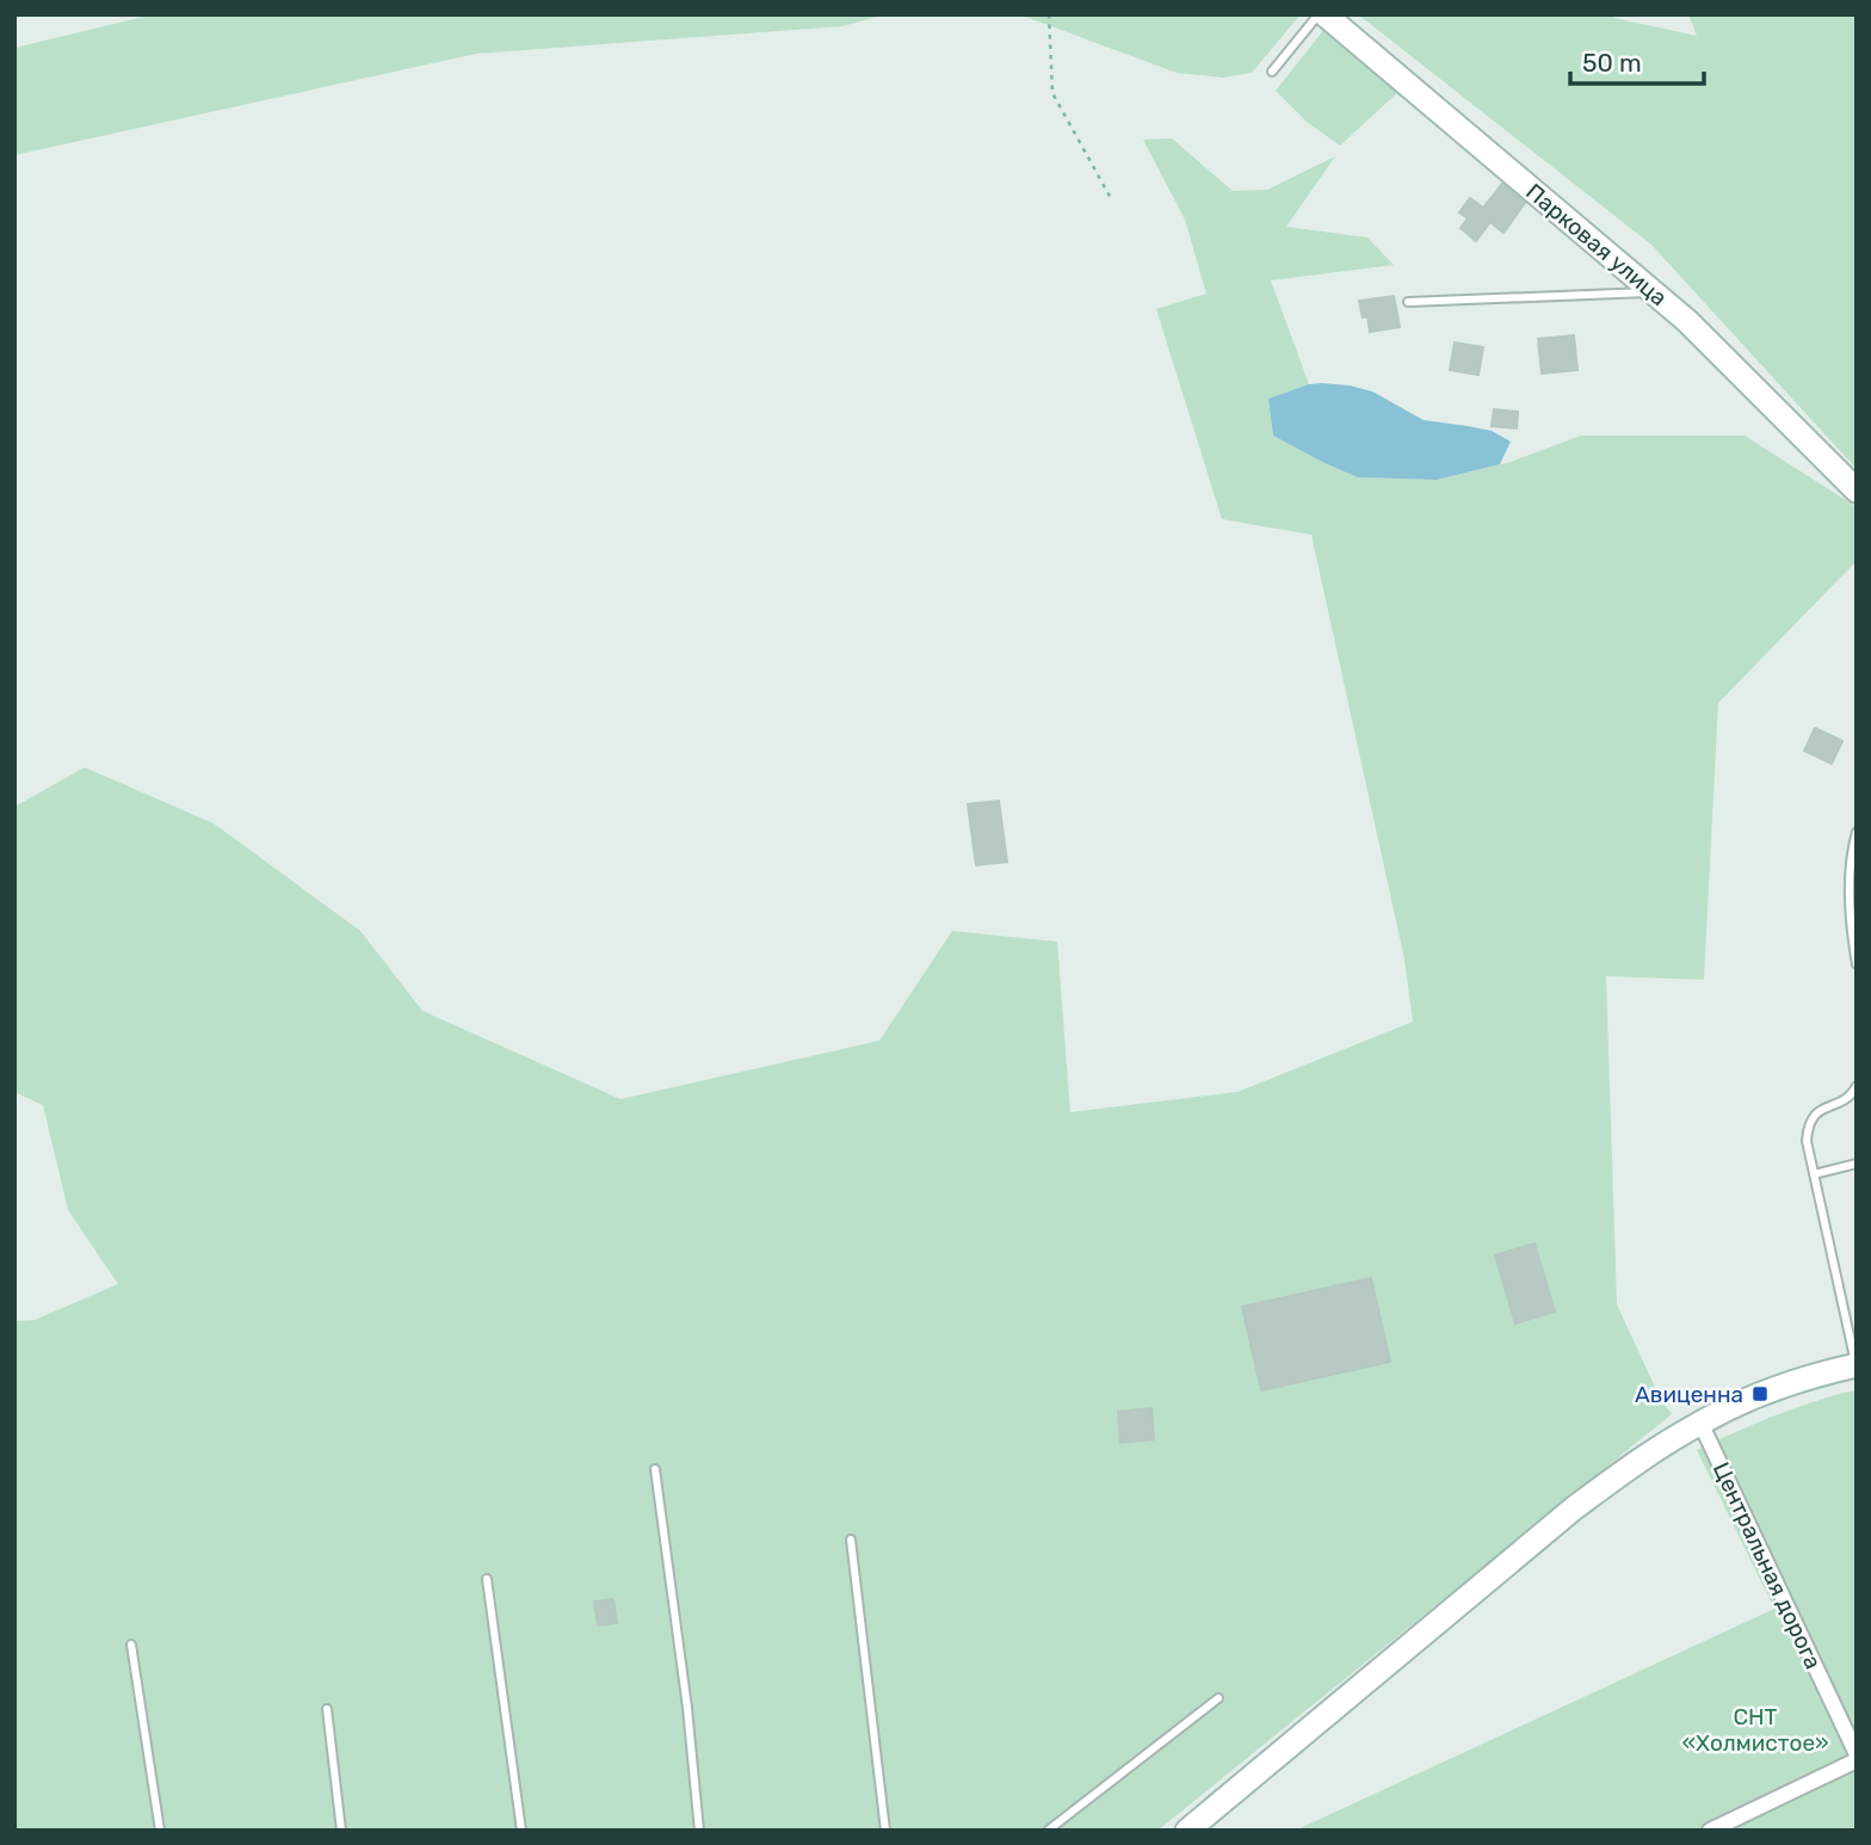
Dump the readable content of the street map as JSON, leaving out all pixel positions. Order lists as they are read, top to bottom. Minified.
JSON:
{"streets":{"main road":["Парковая улица"],"street":["Центральная дорога"]},"parks":["СНТ «Холмистое»"],"places":{"transit":["Авиценна"]},"scale_bar":"50 m"}
